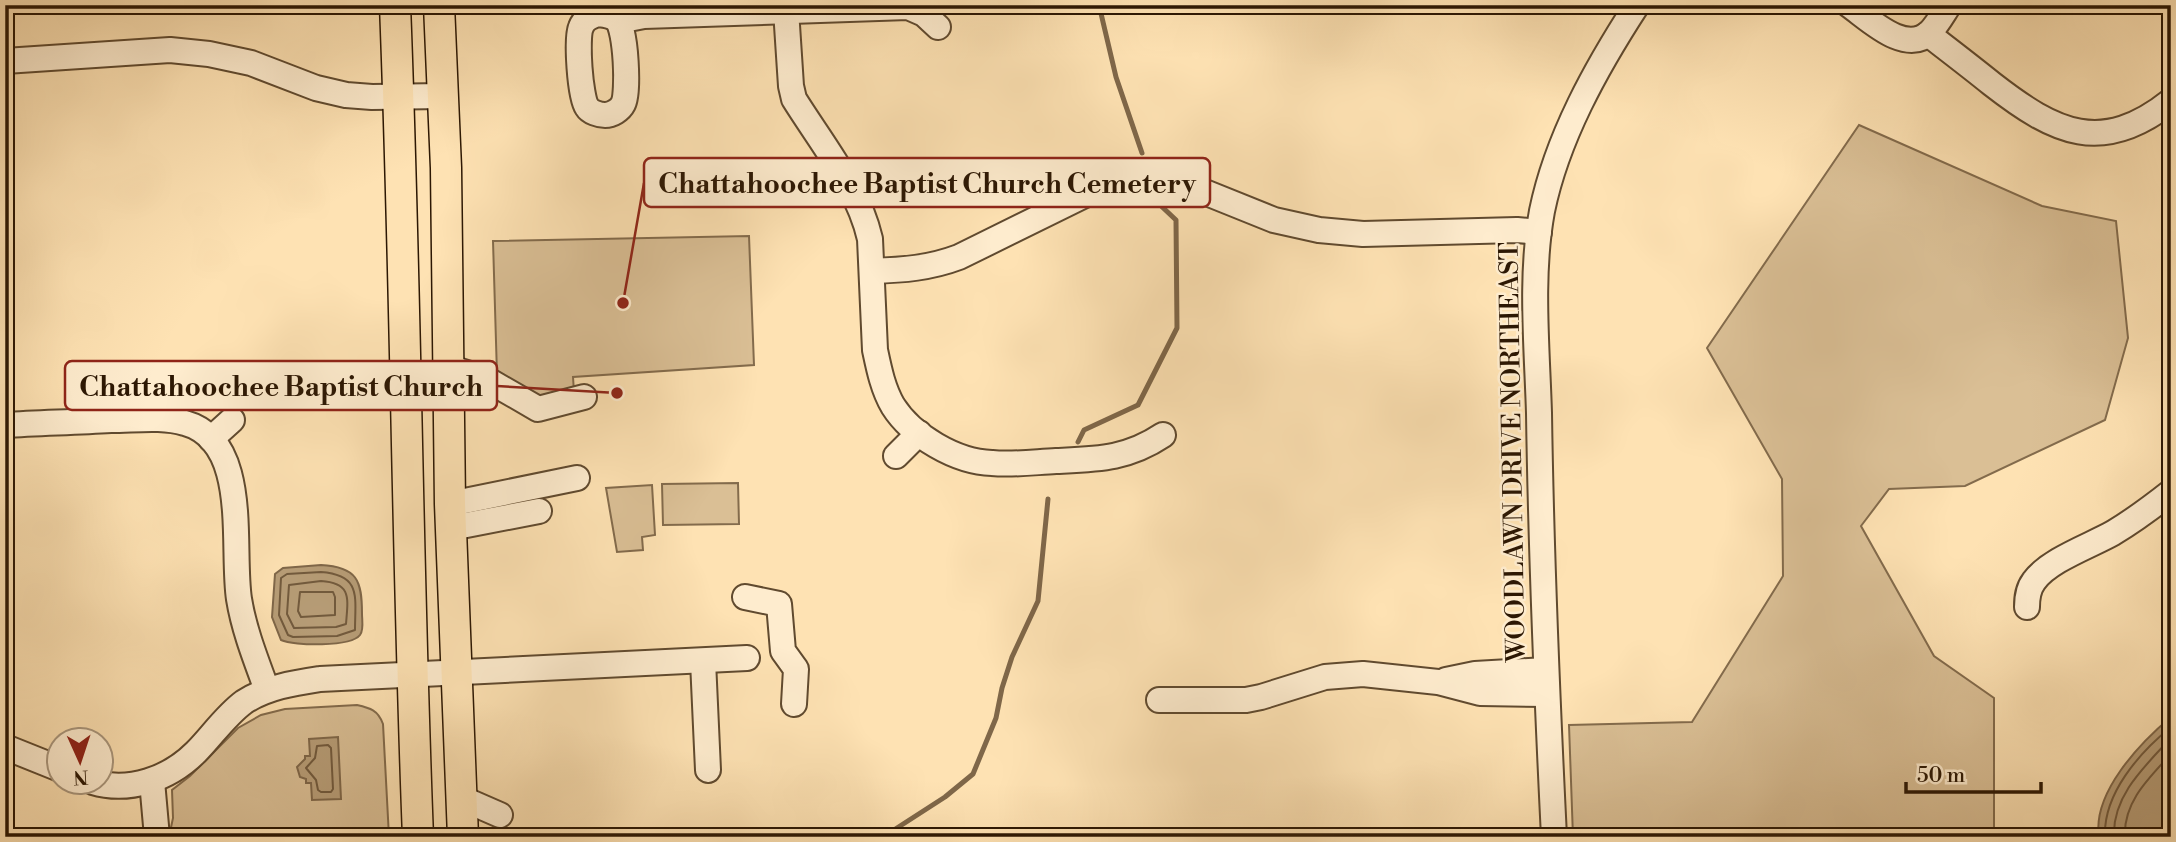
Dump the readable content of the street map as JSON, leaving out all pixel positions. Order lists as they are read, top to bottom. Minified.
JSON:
{"streets":{"street":["WOODLAWN DRIVE NORTHEAST"]},"places":["Chattahoochee Baptist Church Cemetery","Chattahoochee Baptist Church"],"scale_bar":"50 m","north":"bottom"}
